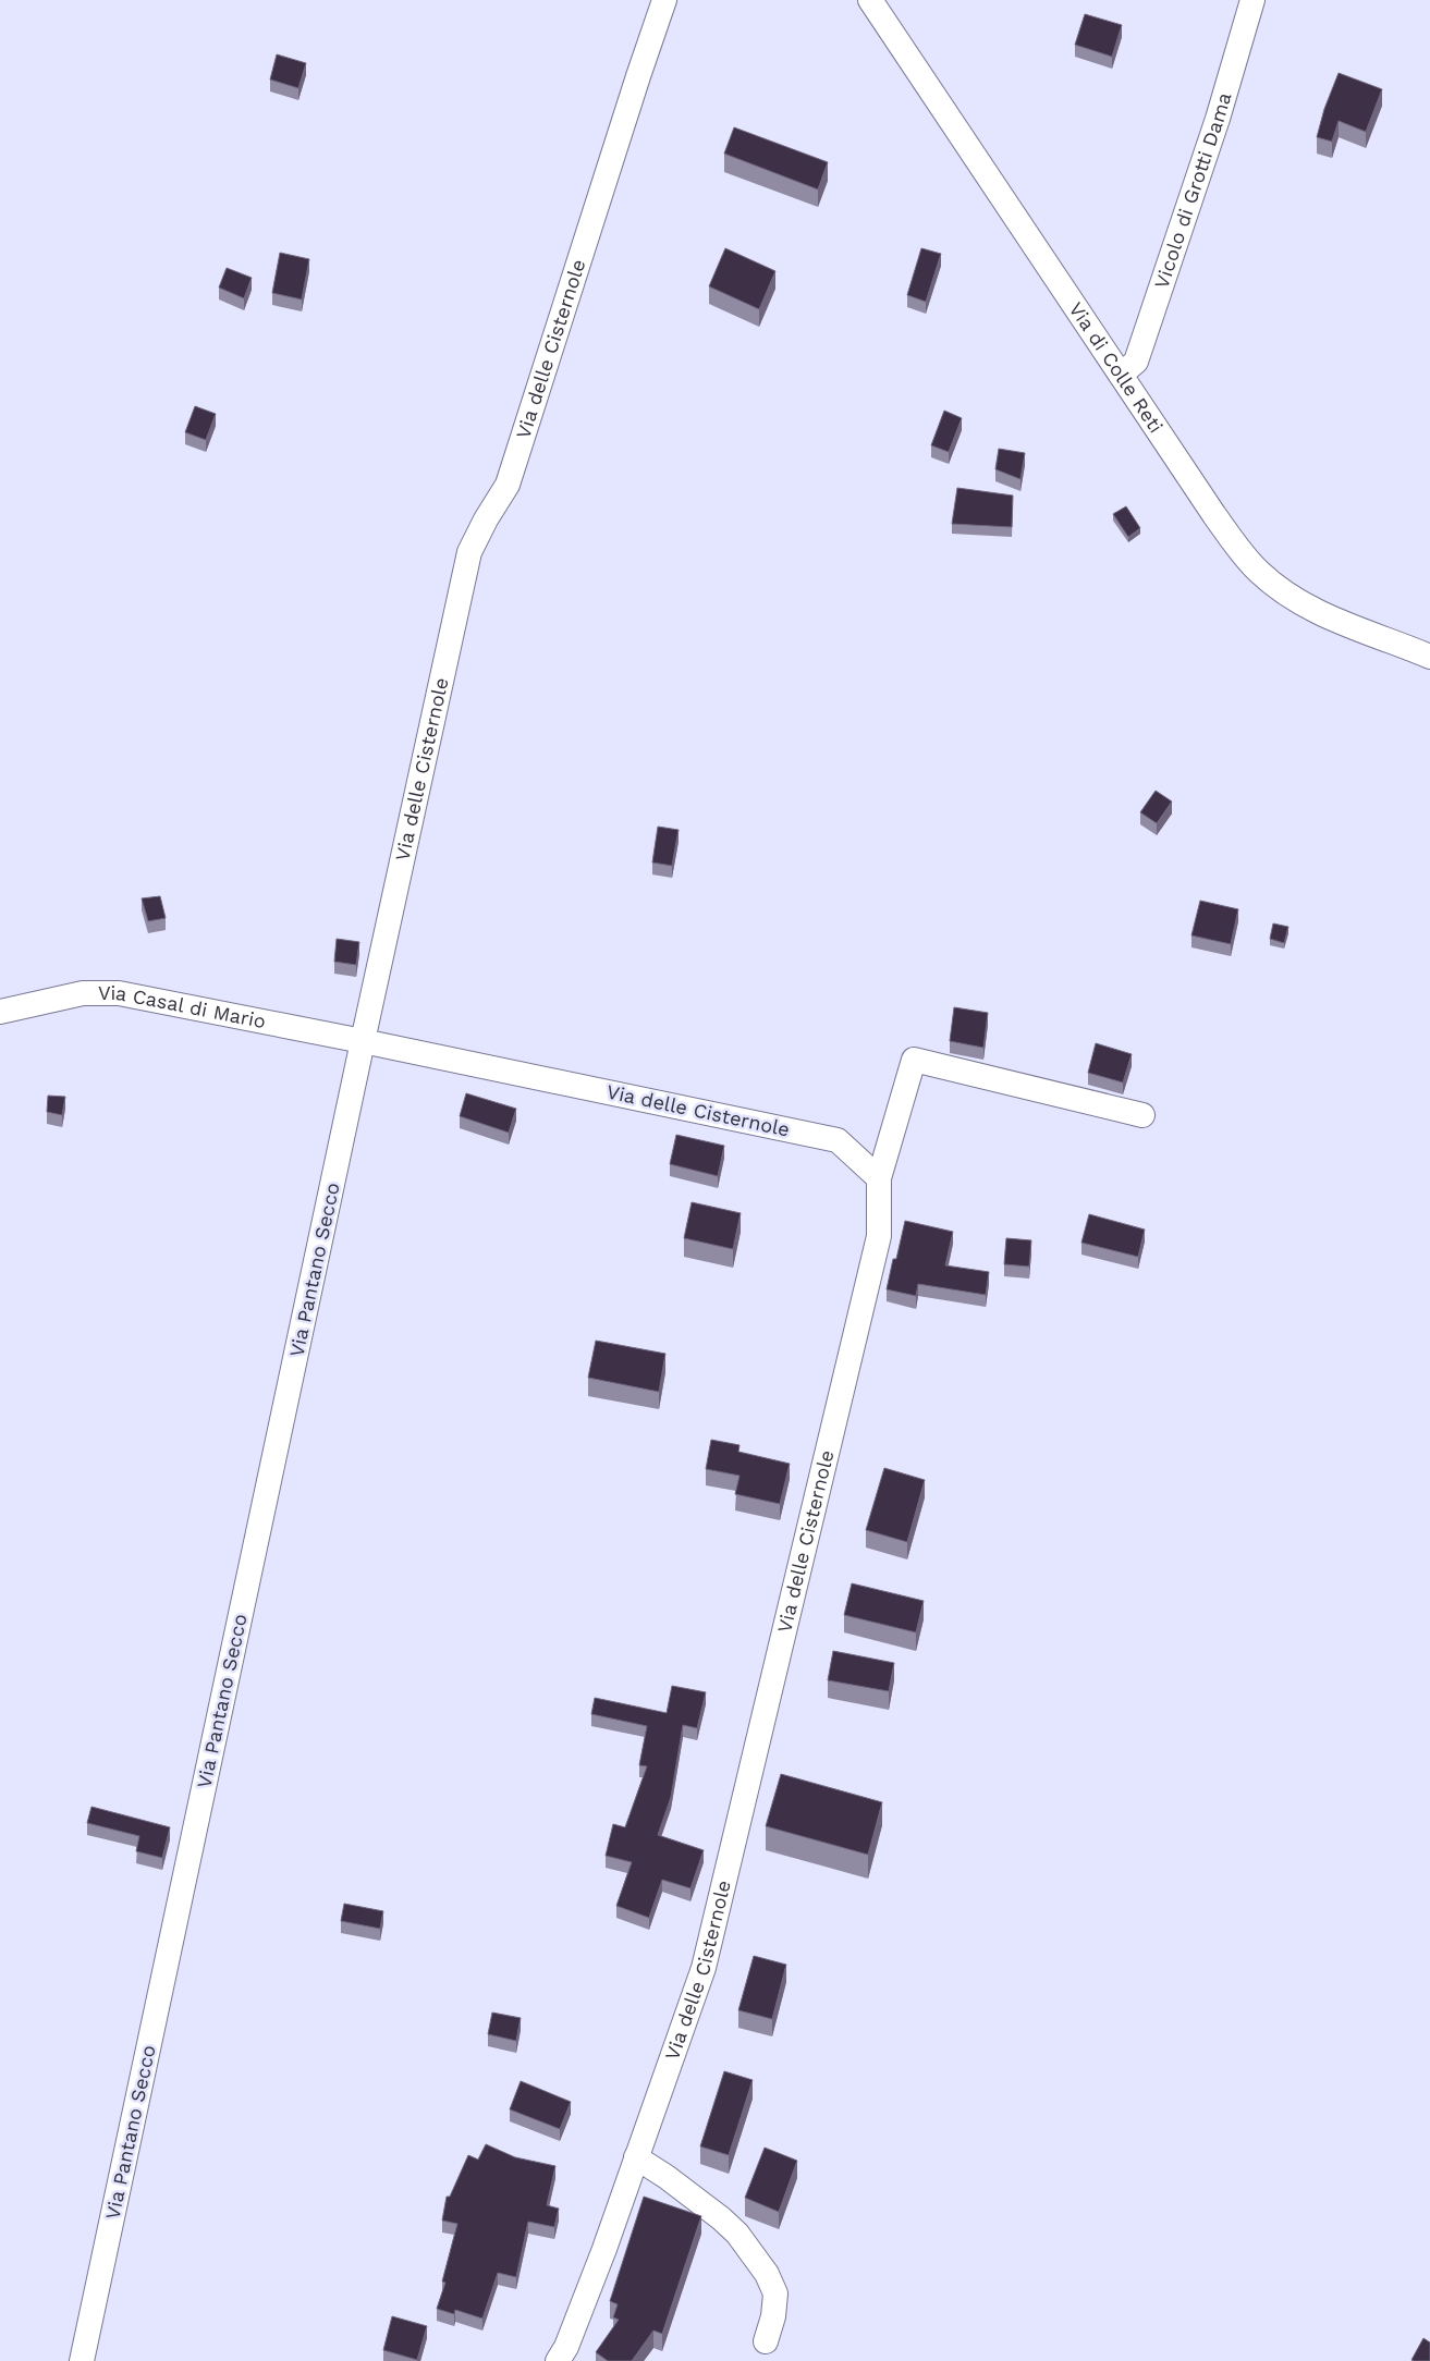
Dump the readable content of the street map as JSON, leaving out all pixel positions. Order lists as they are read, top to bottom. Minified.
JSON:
{"streets":{"street":["Vicolo di Grotti Dama","Via delle Cisternole","Via di Colle Reti","Via Casal di Mario","Via Pantano Secco"]},"crossings":[["Vicolo di Grotti Dama","Via di Colle Reti"],["Via delle Cisternole","Via Casal di Mario"],["Via delle Cisternole","Via Pantano Secco"],["Via Casal di Mario","Via Pantano Secco"]]}
